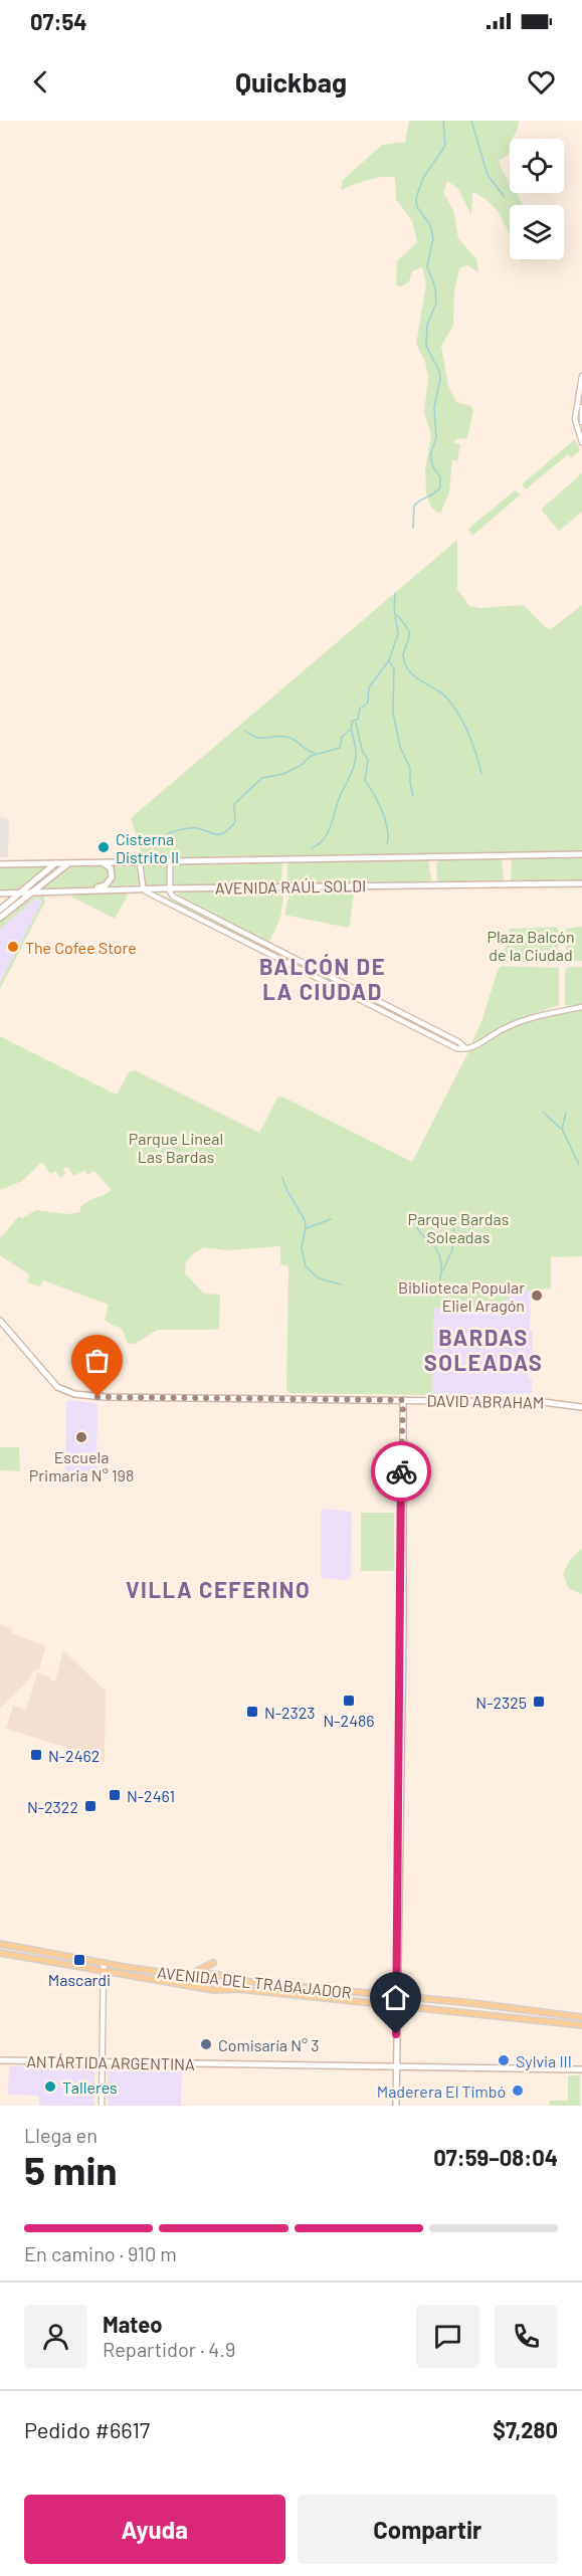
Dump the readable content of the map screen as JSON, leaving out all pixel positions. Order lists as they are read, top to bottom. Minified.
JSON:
{"streets":{"main road":["AVENIDA RAÚL SOLDI","DAVID ABRAHAM","AVENIDA DEL TRABAJADOR","ANTÁRTIDA ARGENTINA"]},"districts":["BALCÓN DE LA CIUDAD","BARDAS SOLEADAS","VILLA CEFERINO"],"parks":["Plaza Balcón de la Ciudad","Parque Lineal Las Bardas","Parque Bardas Soleadas"],"places":{"other":["Cisterna Distrito II","The Cofee Store","Biblioteca Popular Eliel Aragón","Escuela Primaria N° 198","Comisaría N° 3","Sylvia III","Talleres","Maderera El Timbó"],"transit":["N-2486","N-2325","N-2323","N-2462","N-2461","N-2322","Mascardi"]},"page":{"status":"07:54","header":"Quickbag","heading":["5 min","Llega en","07:59–08:04"],"panel":["Mateo","Repartidor · 4.9","Pedido #6617","$7,280"],"bar":"En camino · 910 m","buttons":["Ayuda","Compartir"]}}
